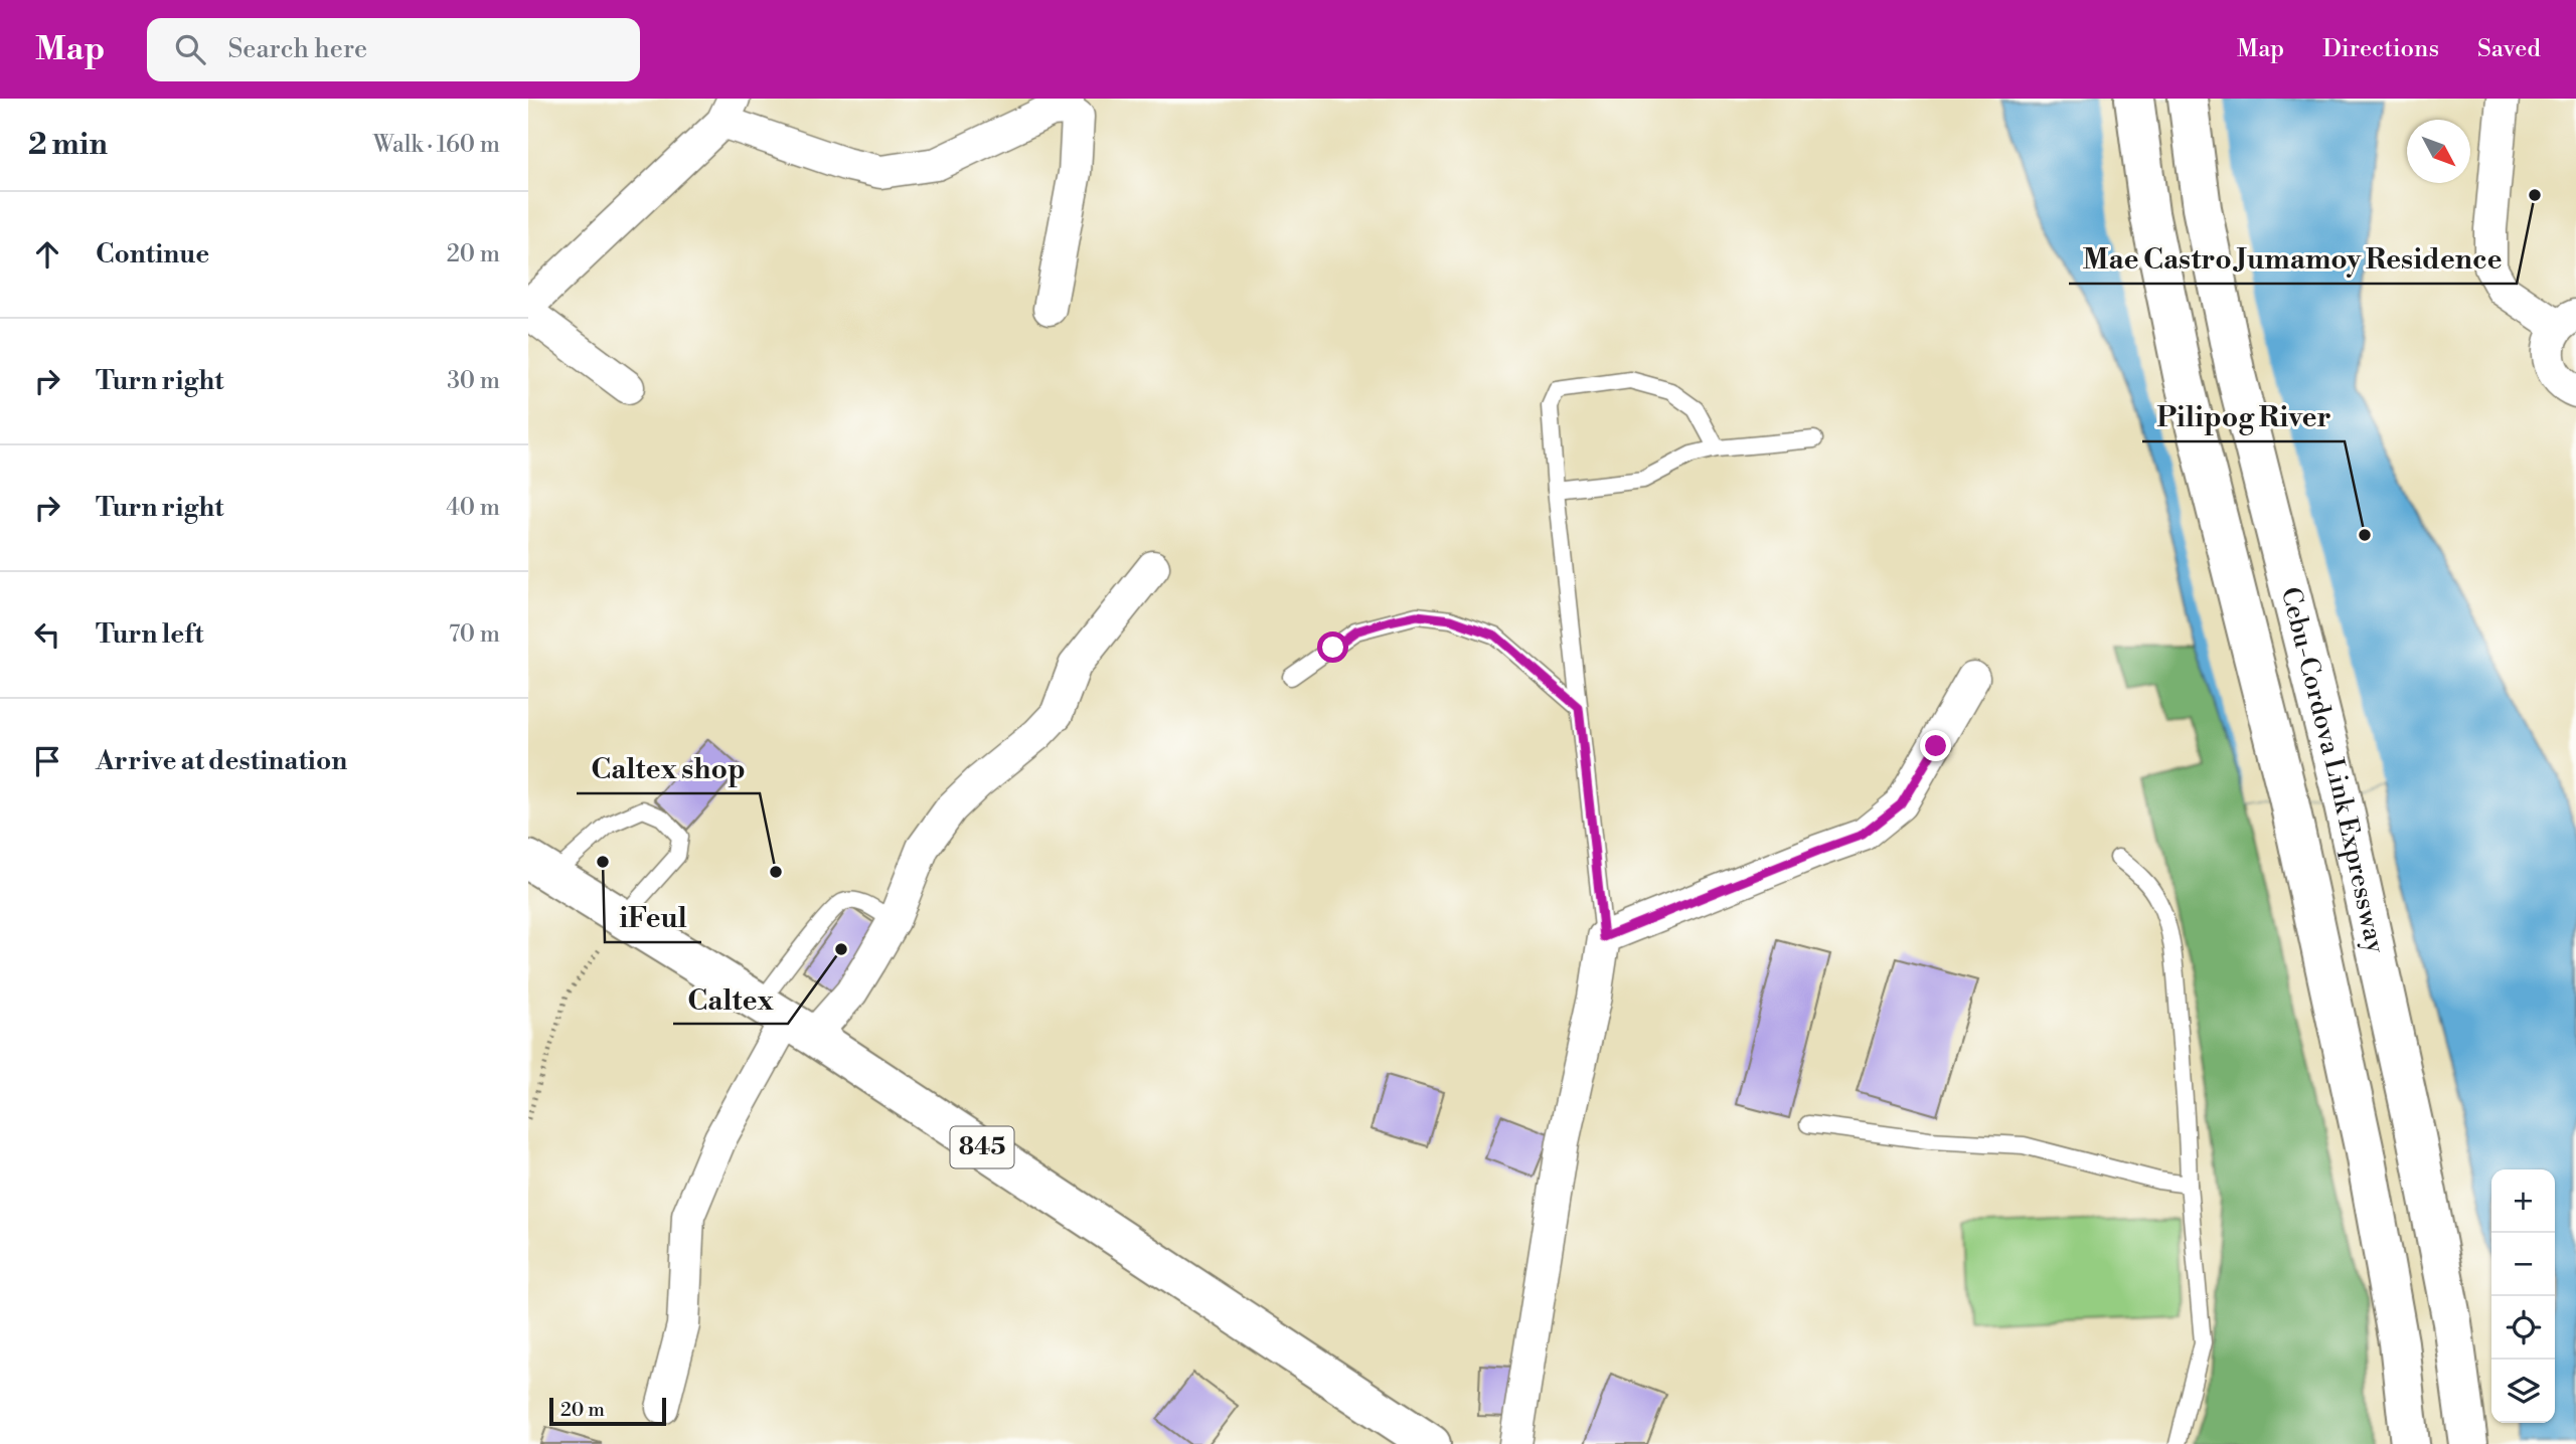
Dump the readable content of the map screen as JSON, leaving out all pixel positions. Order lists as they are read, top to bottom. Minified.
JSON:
{"streets":{"main road":["Cebu-Cordova Link Expressway","845"]},"places":["Mae Castro Jumamoy Residence","Pilipog River","iFeul","Caltex shop","Caltex"],"scale_bar":"20 m","north":"bottom right","page":{"header":"Map","search":"Search here","nav":["Map","Directions","Saved"],"heading":["2 min","Walk · 160 m"],"list":[["Continue","20 m"],["Turn right","30 m"],["Turn right","40 m"],["Turn left","70 m"],"Arrive at destination"],"map_buttons":["+","−"],"scale":"20 m"}}
